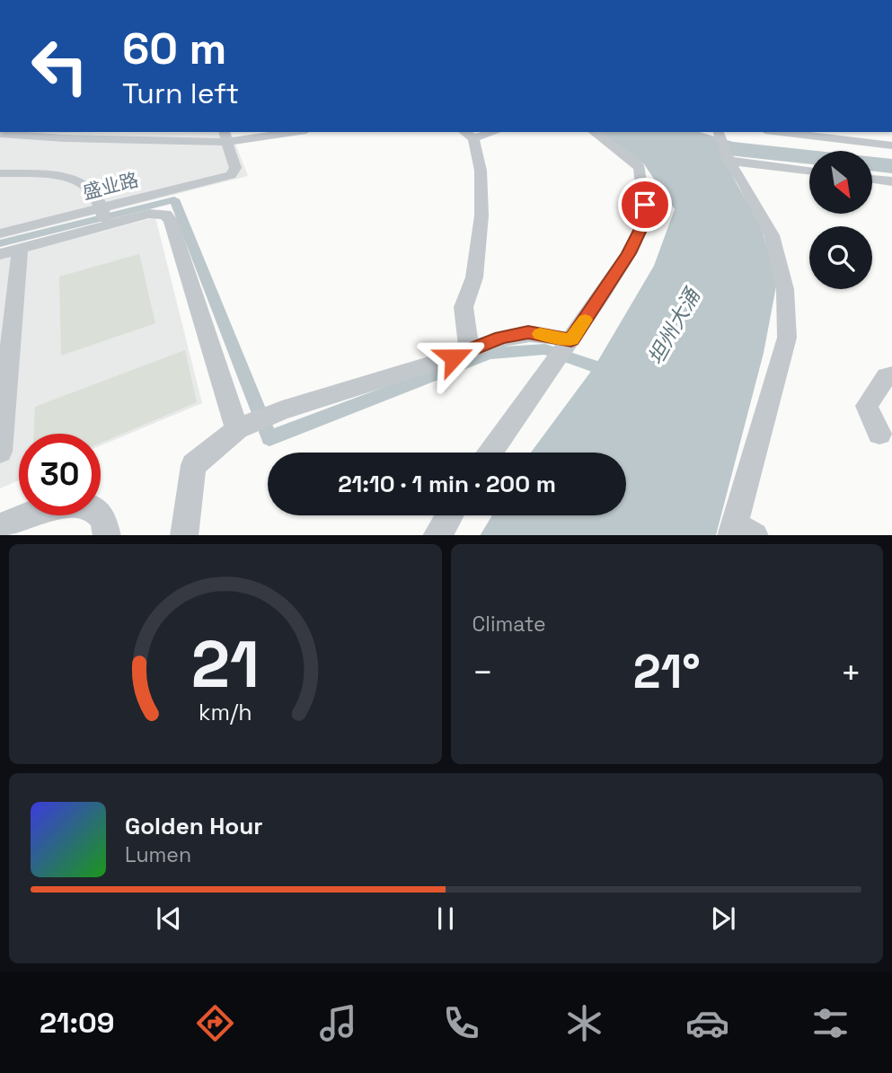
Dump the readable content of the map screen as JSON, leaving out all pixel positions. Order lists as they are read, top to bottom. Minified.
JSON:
{"streets":{"street":["盛业路"]},"water":["坦州大涌"],"north":"bottom right","page":{"turn":["60 m","Turn left"],"limit":"30","trip":"21:10 · 1 min · 200 m","tile":"Climate","heat":["−","21°","+"],"song":["Golden Hour","Lumen"],"tabs":"21:09","gauge":["21","km/h"]}}
